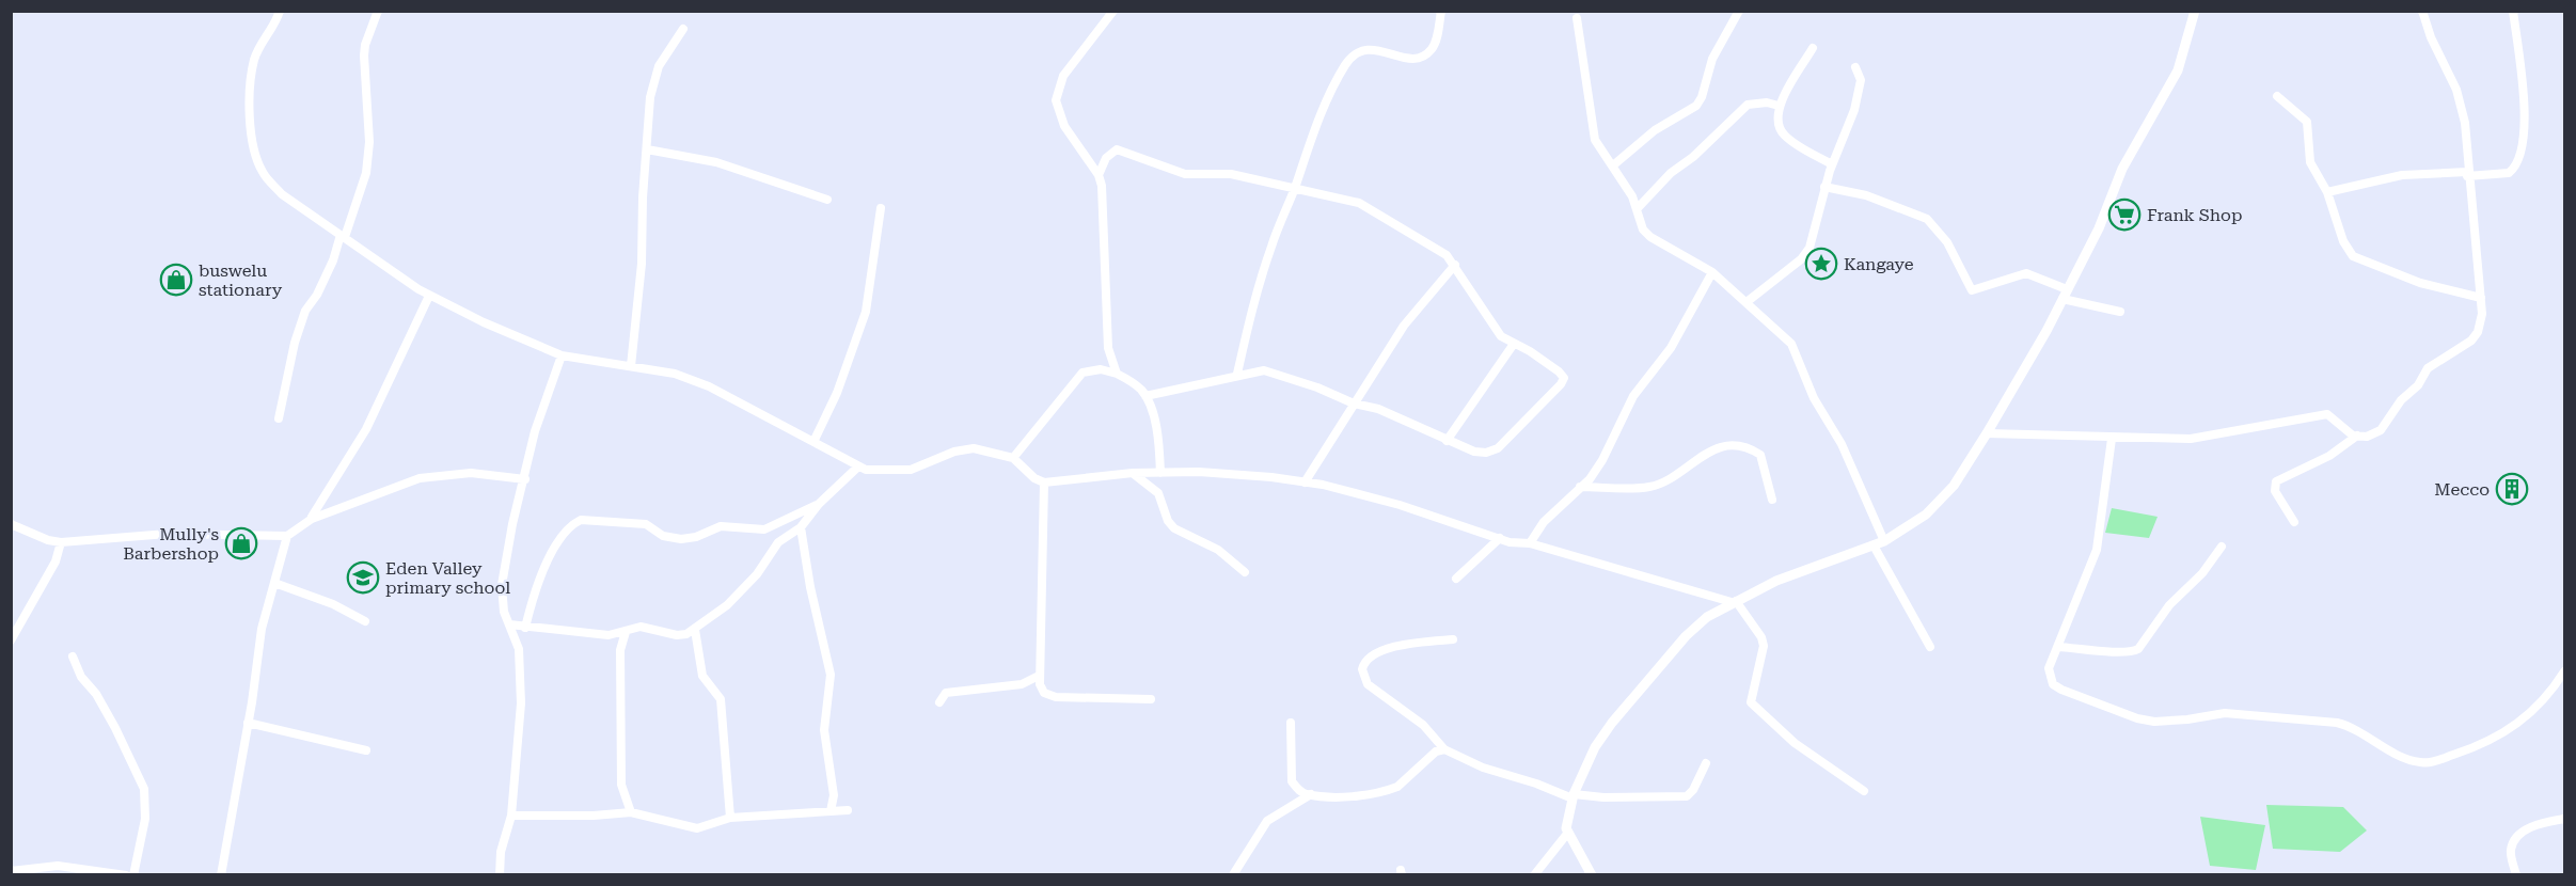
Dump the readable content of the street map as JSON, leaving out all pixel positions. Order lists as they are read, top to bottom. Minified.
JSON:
{"places":{"supermarket":["Frank Shop"],"place":["Kangaye"],"shop":["buswelu stationary","Mully's Barbershop"],"building":["Mecco"],"school or university":["Eden Valley primary school"]}}
